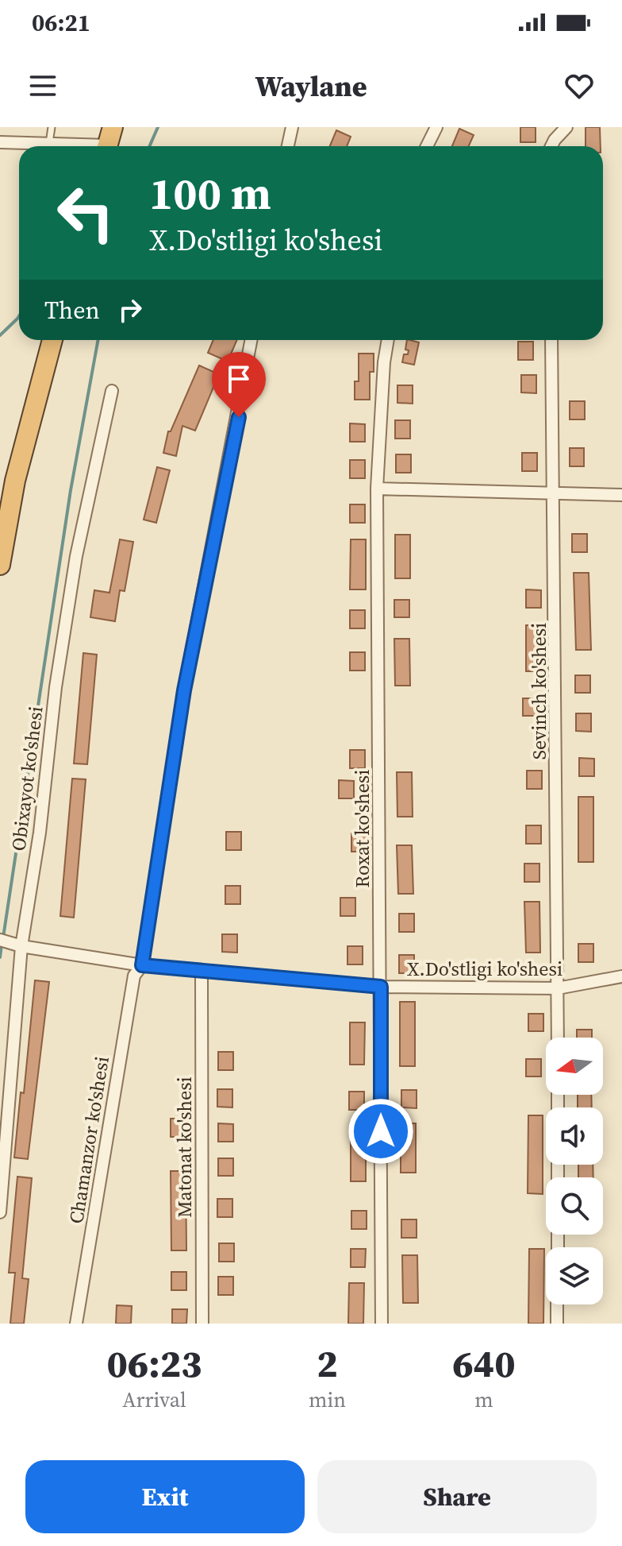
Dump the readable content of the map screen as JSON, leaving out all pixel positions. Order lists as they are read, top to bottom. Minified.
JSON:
{"streets":{"street":["Sevinch ko'shesi","Obixayot ko'shesi","Roxat ko'shesi","X.Do'stligi ko'shesi","Chamanzor ko'shesi","Matonat ko'shesi"]},"crossings":[["Sevinch ko'shesi","X.Do'stligi ko'shesi"],["Obixayot ko'shesi","X.Do'stligi ko'shesi"],["Roxat ko'shesi","X.Do'stligi ko'shesi"],["X.Do'stligi ko'shesi","Chamanzor ko'shesi"],["X.Do'stligi ko'shesi","Matonat ko'shesi"]],"north":"left","page":{"status":"06:21","header":"Waylane","turn":["100 m","X.Do'stligi ko'shesi"],"then":"Then","eta":["06:23","Arrival","2","min","640","m"],"buttons":["Exit","Share"]}}
